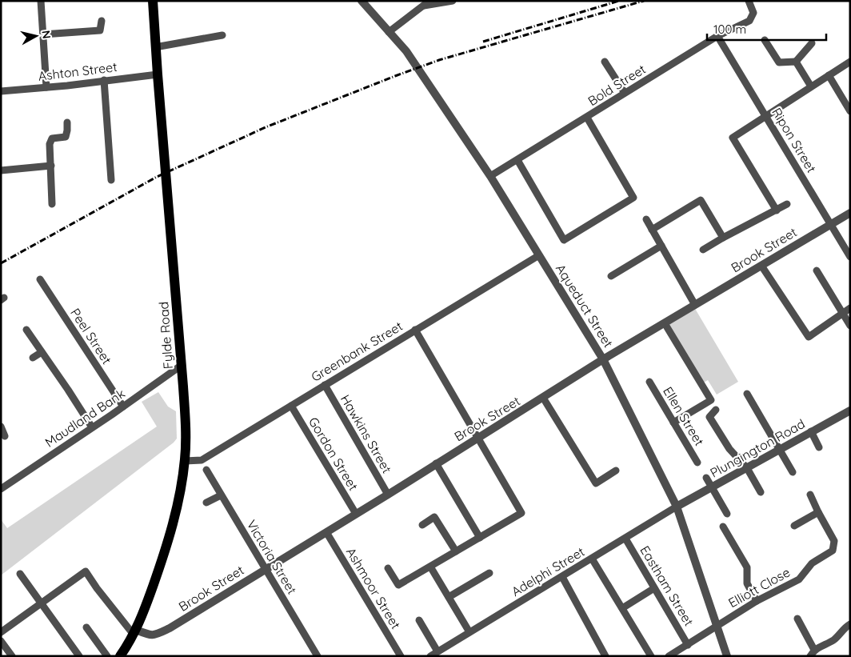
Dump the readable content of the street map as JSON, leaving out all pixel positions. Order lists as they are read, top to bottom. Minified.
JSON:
{"streets":{"main road":["Fylde Road"],"street":["Ashton Street","Bold Street","Ripon Street","Brook Street","Aqueduct Street","Peel Street","Greenbank Street","Ellen Street","Maudland Bank","Hawkins Street","Plungington Road","Gordon Street","Victoria Street","Adelphi Street","Eastham Street","Elliott Close","Ashmoor Street"]},"crossings":[["Ashton Street","Fylde Road"],["Bold Street","Ripon Street"],["Bold Street","Aqueduct Street"],["Ripon Street","Brook Street"],["Brook Street","Aqueduct Street"],["Brook Street","Fylde Road"],["Brook Street","Hawkins Street"],["Brook Street","Gordon Street"],["Brook Street","Victoria Street"],["Brook Street","Ashmoor Street"],["Aqueduct Street","Greenbank Street"],["Aqueduct Street","Plungington Road"],["Aqueduct Street","Adelphi Street"],["Aqueduct Street","Elliott Close"],["Fylde Road","Greenbank Street"],["Fylde Road","Maudland Bank"],["Peel Street","Maudland Bank"],["Greenbank Street","Hawkins Street"],["Greenbank Street","Gordon Street"],["Plungington Road","Adelphi Street"],["Adelphi Street","Eastham Street"],["Eastham Street","Elliott Close"]],"scale_bar":"100 m","north":"right"}
